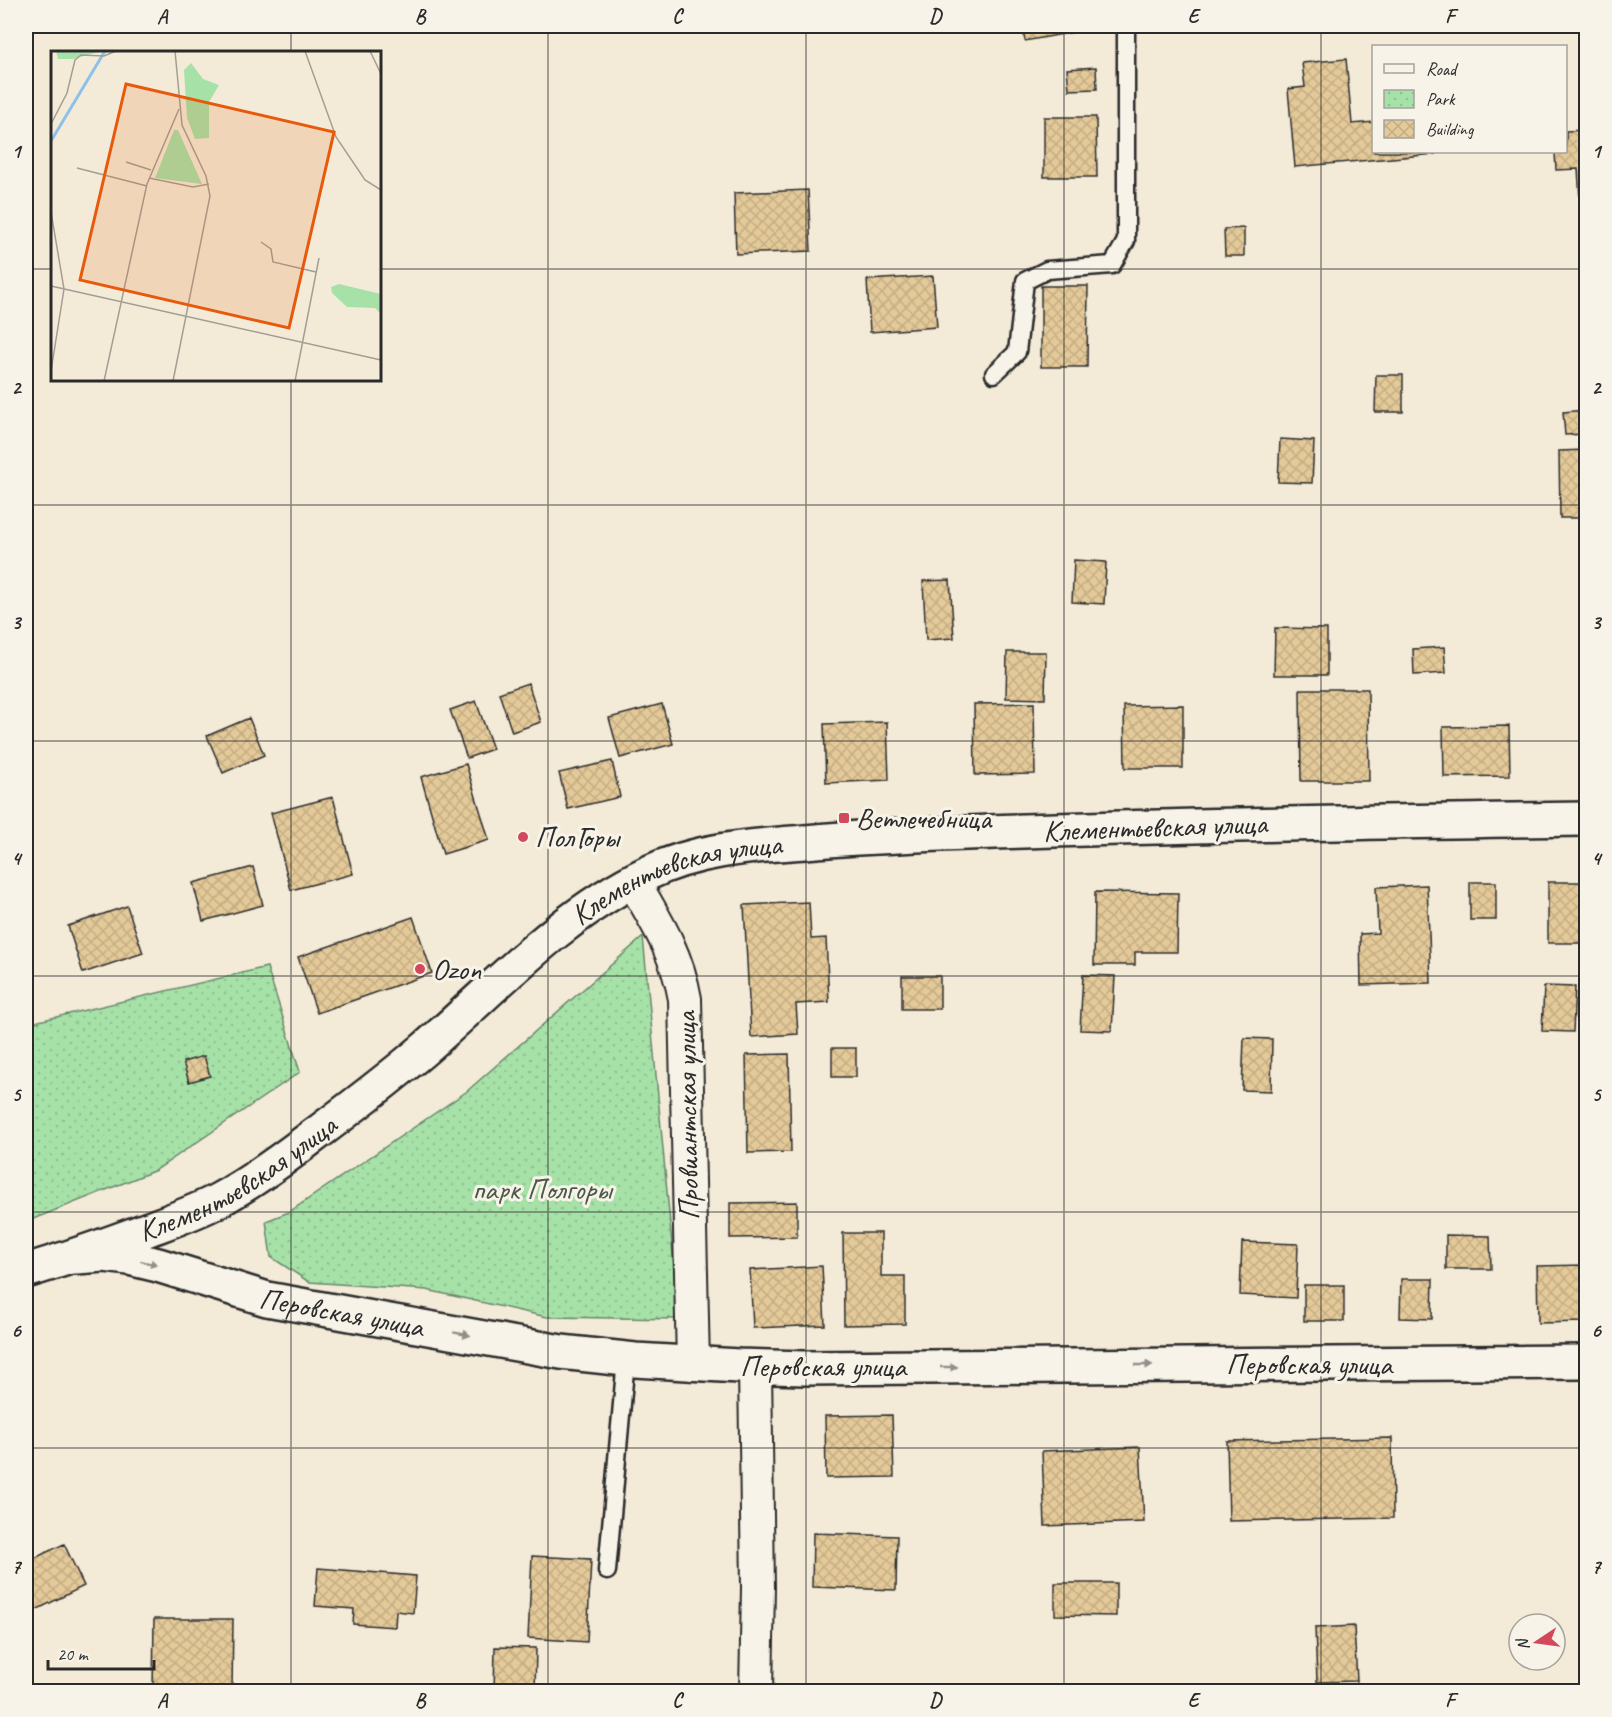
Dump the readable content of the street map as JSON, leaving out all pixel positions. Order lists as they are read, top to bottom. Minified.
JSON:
{"streets":{"main road":["Клементьевская улица","Перовская улица"],"street":["Провиантская улица"]},"crossings":[["Клементьевская улица","Провиантская улица"],["Клементьевская улица","Перовская улица"],["Провиантская улица","Перовская улица"]],"one_way":["Перовская улица"],"parks":["парк Полгоры"],"places":{"transit":["Ветлечебница"],"other":["ПолГоры","Ozon"]},"legend":["Road","Park","Building"],"scale_bar":"20 m","north":"left","grid":{"columns":["A","B","C","D","E","F"],"rows":["1","2","3","4","5","6","7"]}}
